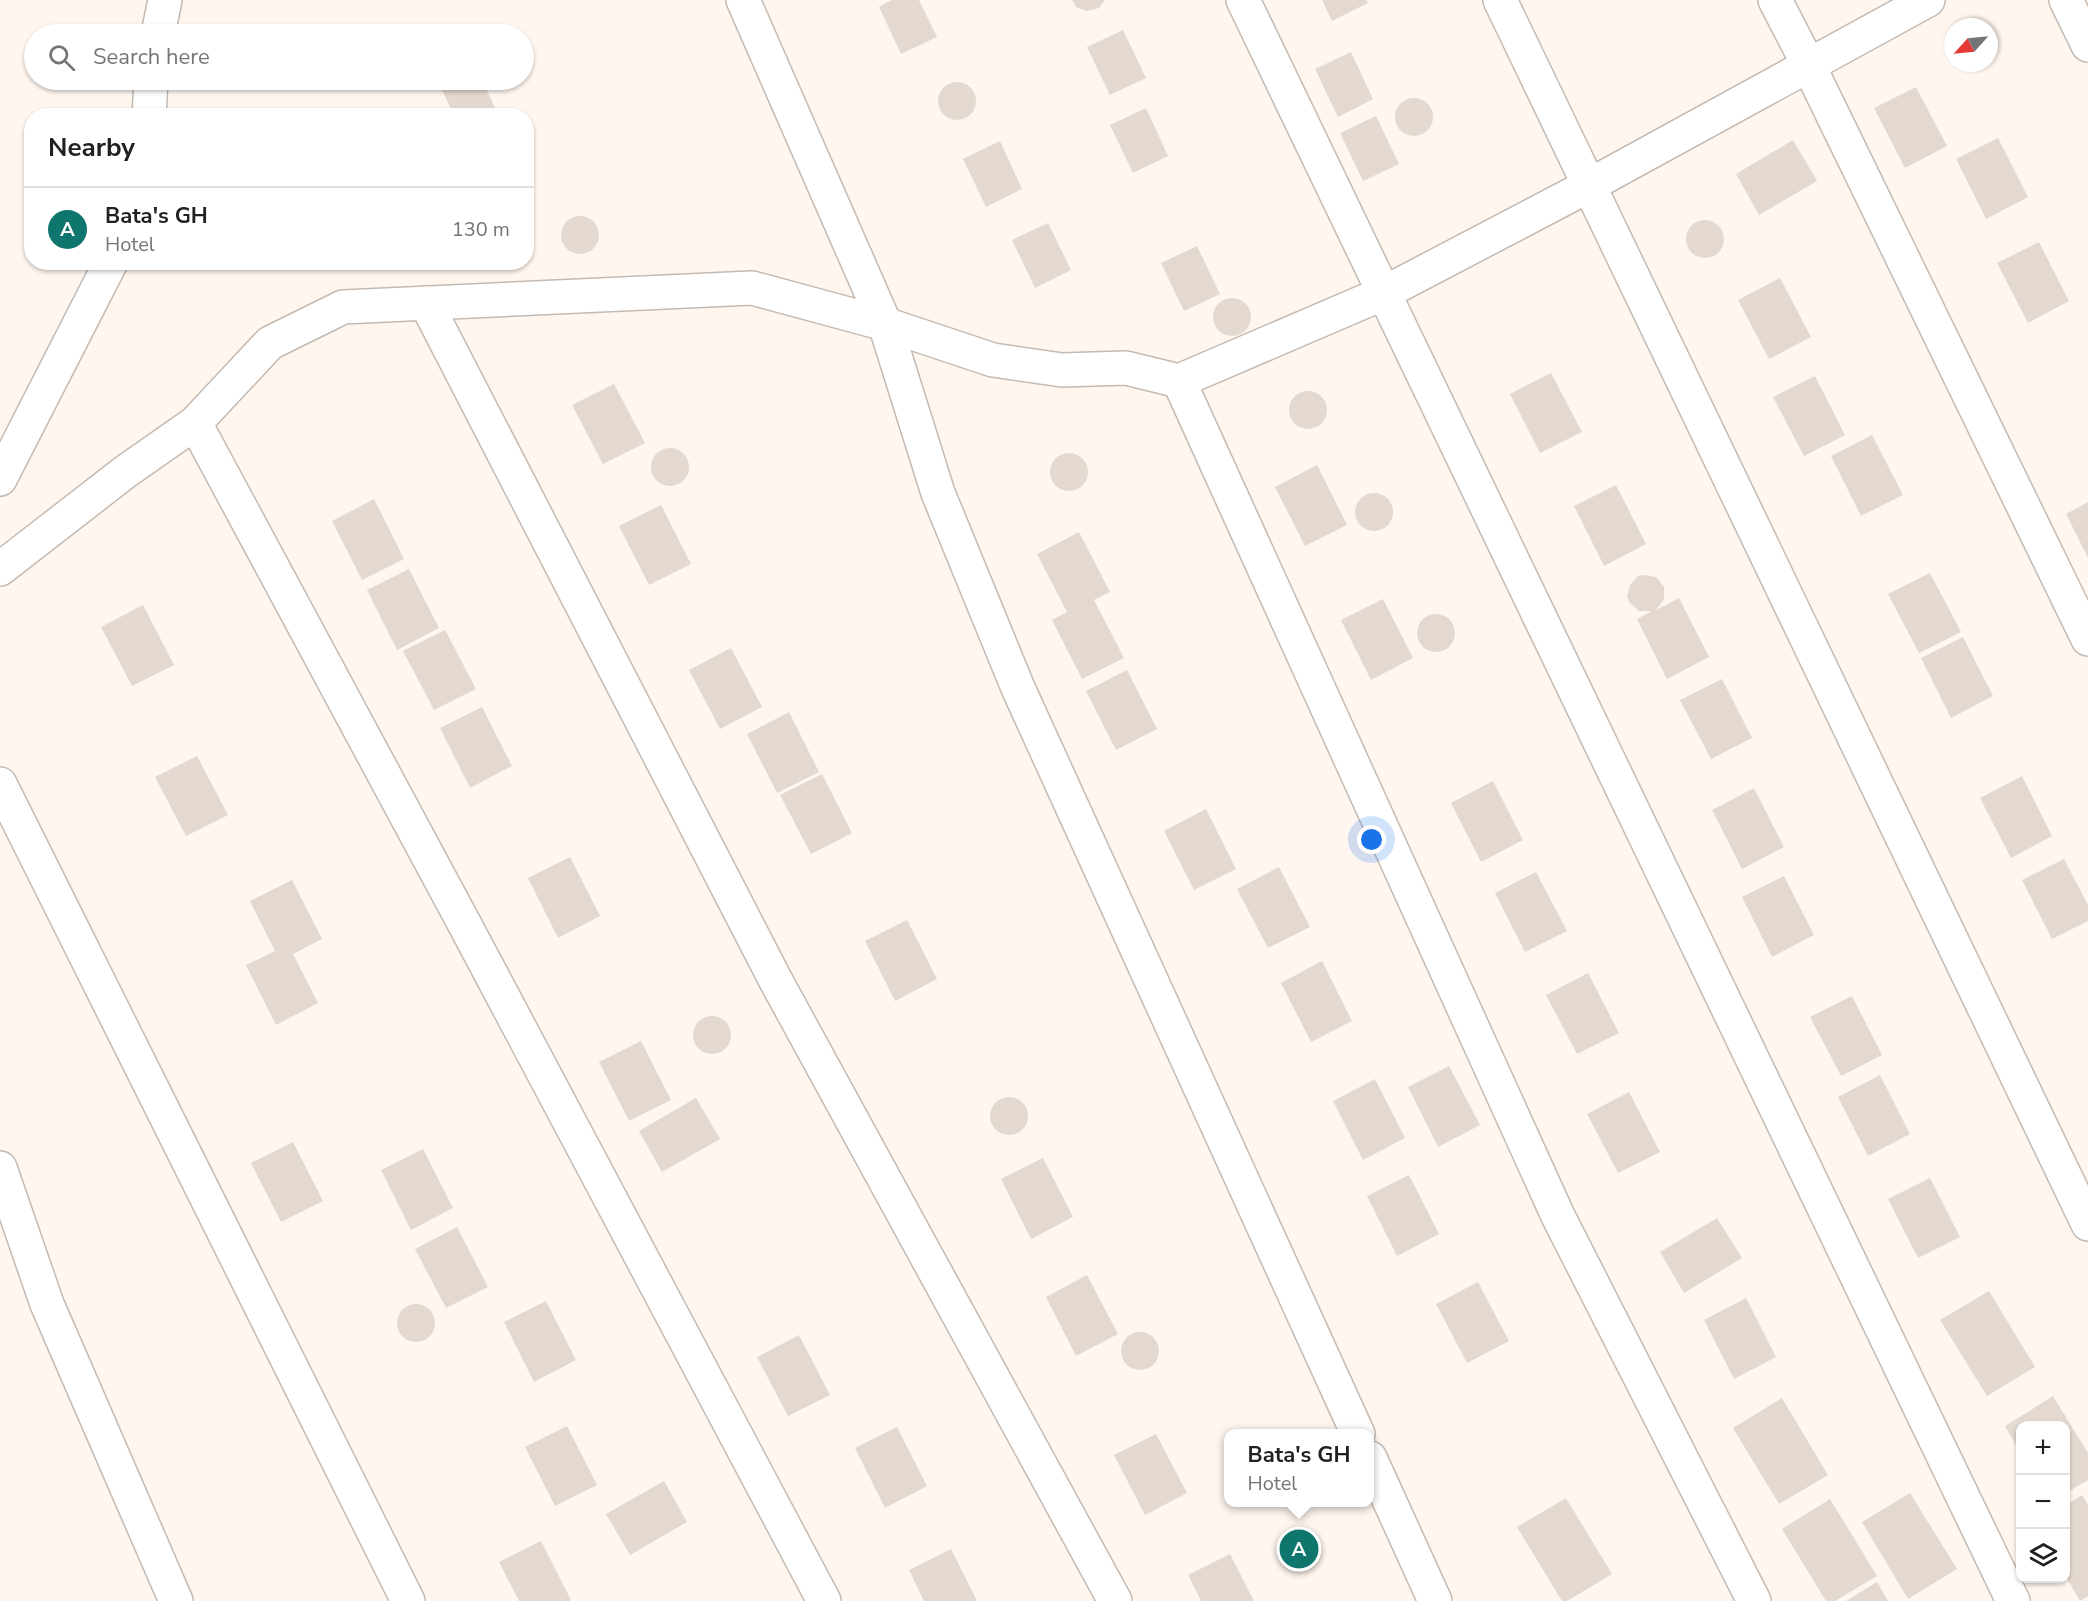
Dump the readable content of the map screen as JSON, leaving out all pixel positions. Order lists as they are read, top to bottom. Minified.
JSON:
{"north":"bottom left","page":{"search":"Search here","heading":"Nearby","list":[{"mark":"A","name":"Bata's GH","note":"Hotel","value":"130 m"}],"map_buttons":["+","−"],"popup":["Bata's GH","Hotel"],"pins":"A"}}
